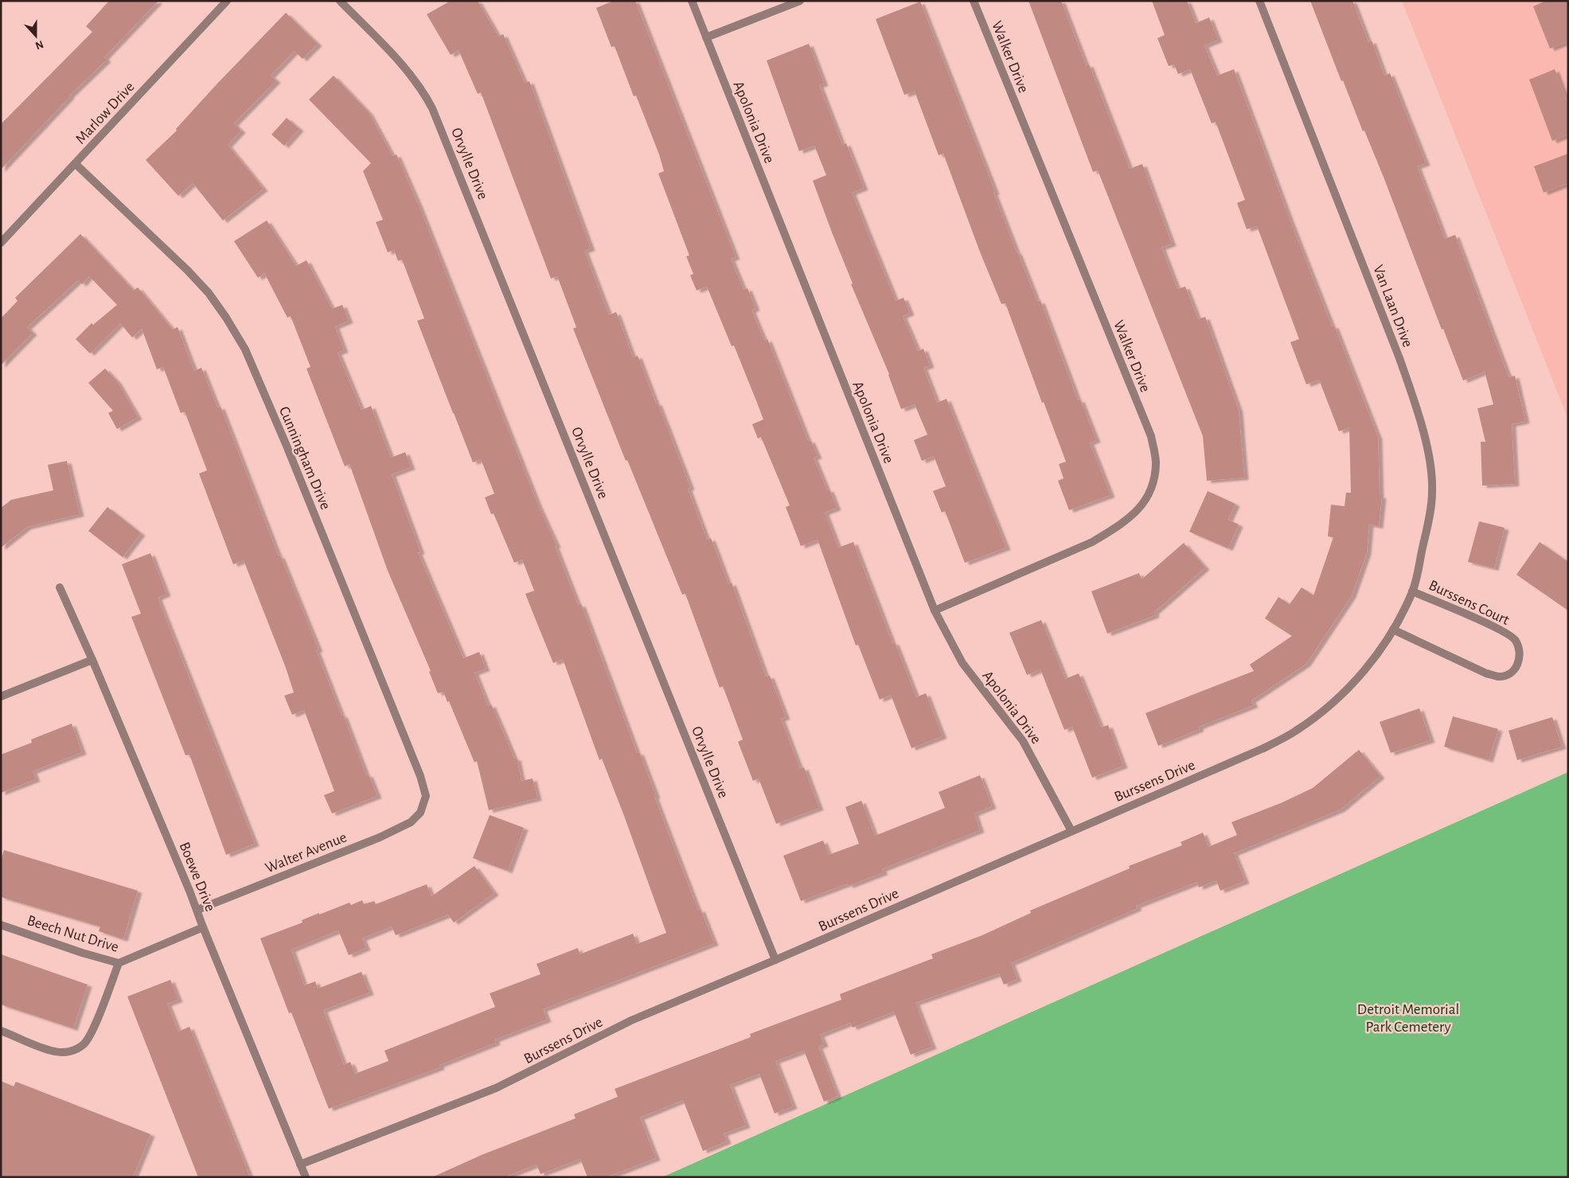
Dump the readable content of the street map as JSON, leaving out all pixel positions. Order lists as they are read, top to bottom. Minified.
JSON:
{"streets":{"street":["Walker Drive","Marlow Drive","Apolonia Drive","Orvylle Drive","Van Laan Drive","Cunningham Drive","Burssens Court","Burssens Drive","Walter Avenue","Boewe Drive","Beech Nut Drive"]},"crossings":[["Walker Drive","Apolonia Drive"],["Marlow Drive","Cunningham Drive"],["Apolonia Drive","Burssens Drive"],["Orvylle Drive","Burssens Drive"],["Van Laan Drive","Burssens Court"],["Van Laan Drive","Burssens Drive"],["Cunningham Drive","Walter Avenue"],["Burssens Court","Burssens Drive"],["Burssens Drive","Boewe Drive"],["Walter Avenue","Boewe Drive"],["Boewe Drive","Beech Nut Drive"]],"parks":["Detroit Memorial Park Cemetery"],"north":"bottom"}
